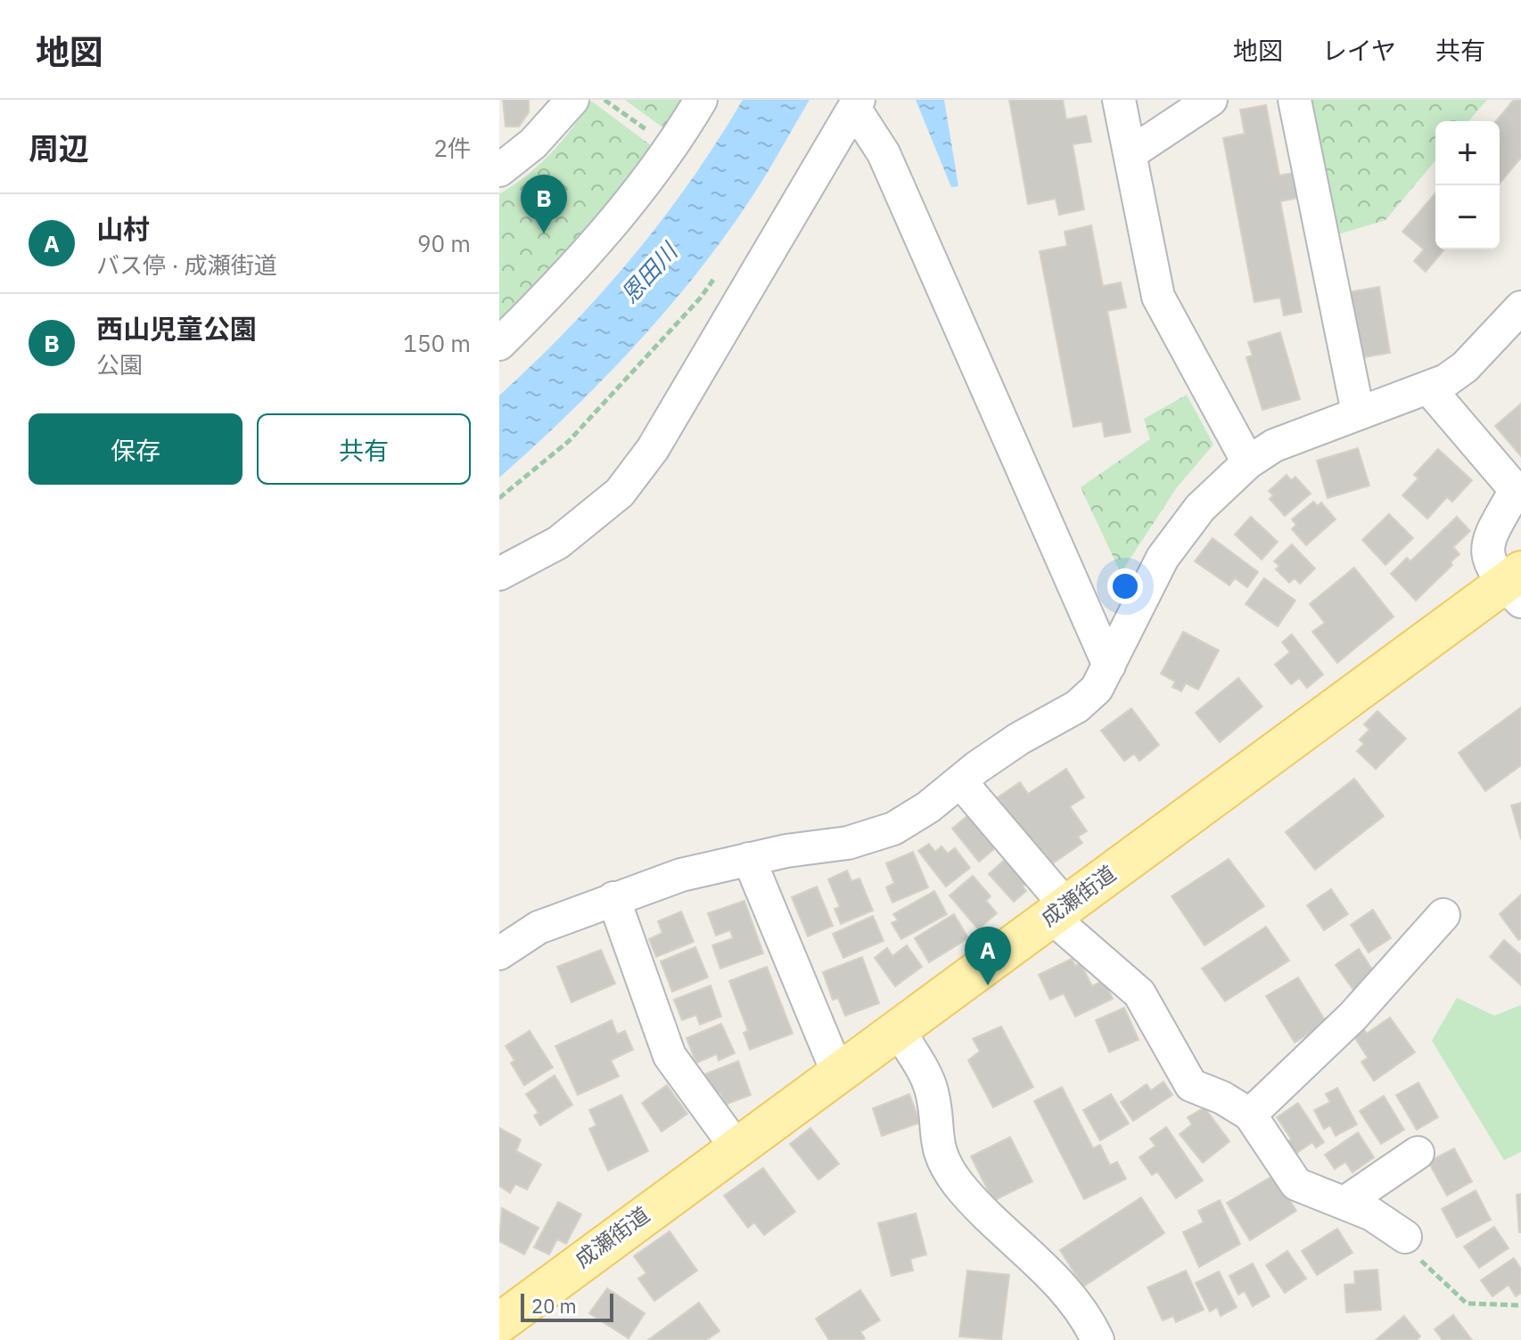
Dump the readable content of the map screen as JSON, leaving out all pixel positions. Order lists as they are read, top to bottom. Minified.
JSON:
{"streets":{"main road":["成瀬街道"]},"water":["恩田川"],"scale_bar":"20 m","page":{"header":"地図","nav":["地図","レイヤ","共有"],"heading":["周辺","2件"],"map_buttons":["+","−"],"pins":["B","A"],"list":[{"mark":"A","name":"山村","note":"バス停 · 成瀬街道","value":"90 m"},{"mark":"B","name":"西山児童公園","note":"公園","value":"150 m"}],"buttons":["保存","共有"],"scale":"20 m"}}
